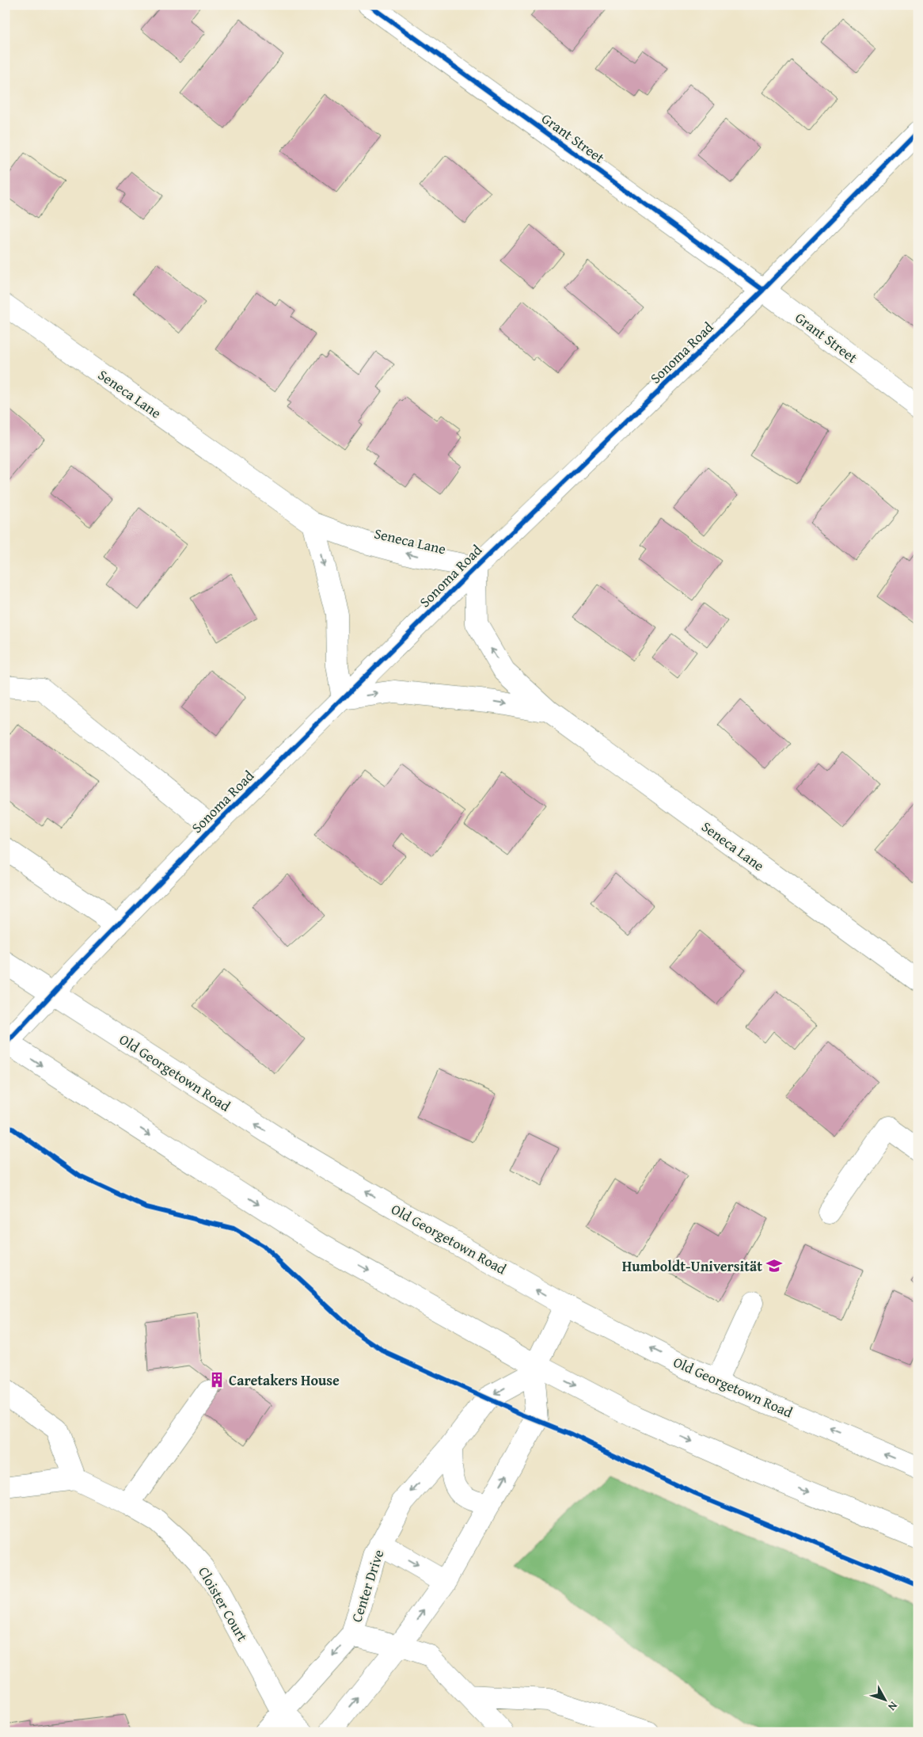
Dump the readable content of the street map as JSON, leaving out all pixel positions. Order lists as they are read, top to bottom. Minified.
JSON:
{"streets":{"street":["Grant Street","Sonoma Road","Seneca Lane","Old Georgetown Road","Center Drive","Cloister Court"]},"crossings":[["Grant Street","Sonoma Road"],["Sonoma Road","Seneca Lane"],["Sonoma Road","Old Georgetown Road"],["Center Drive","Cloister Court"]],"places":{"school or university":["Humboldt-Universität"],"building":["Caretakers House"]},"north":"bottom right"}
